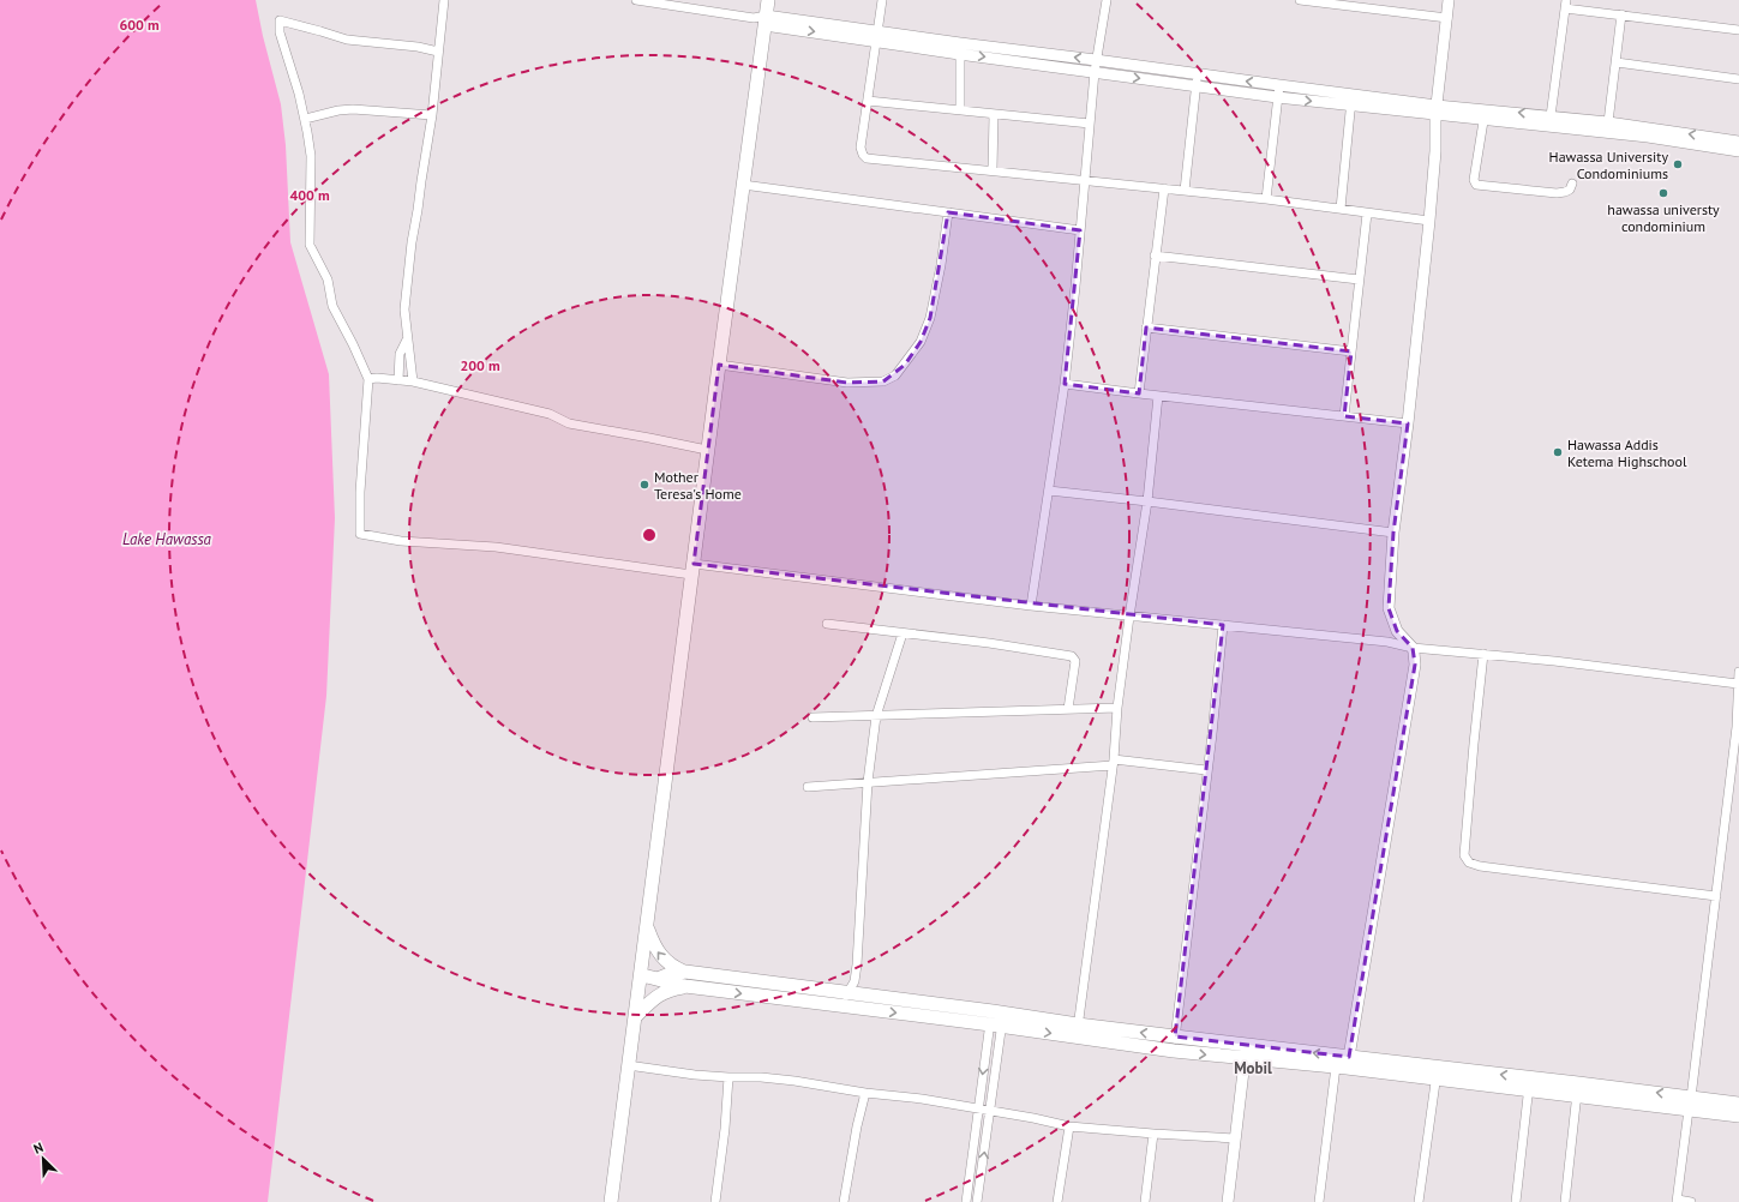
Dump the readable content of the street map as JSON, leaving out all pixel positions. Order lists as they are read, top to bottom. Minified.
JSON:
{"districts":["Mobil"],"water":["Lake Hawassa"],"places":["Hawassa University Condominiums","hawassa universty condominium","Hawassa Addis Ketema Highschool","Mother Teresa's Home"],"north":"top left","rings":["600 m","400 m","200 m"]}
